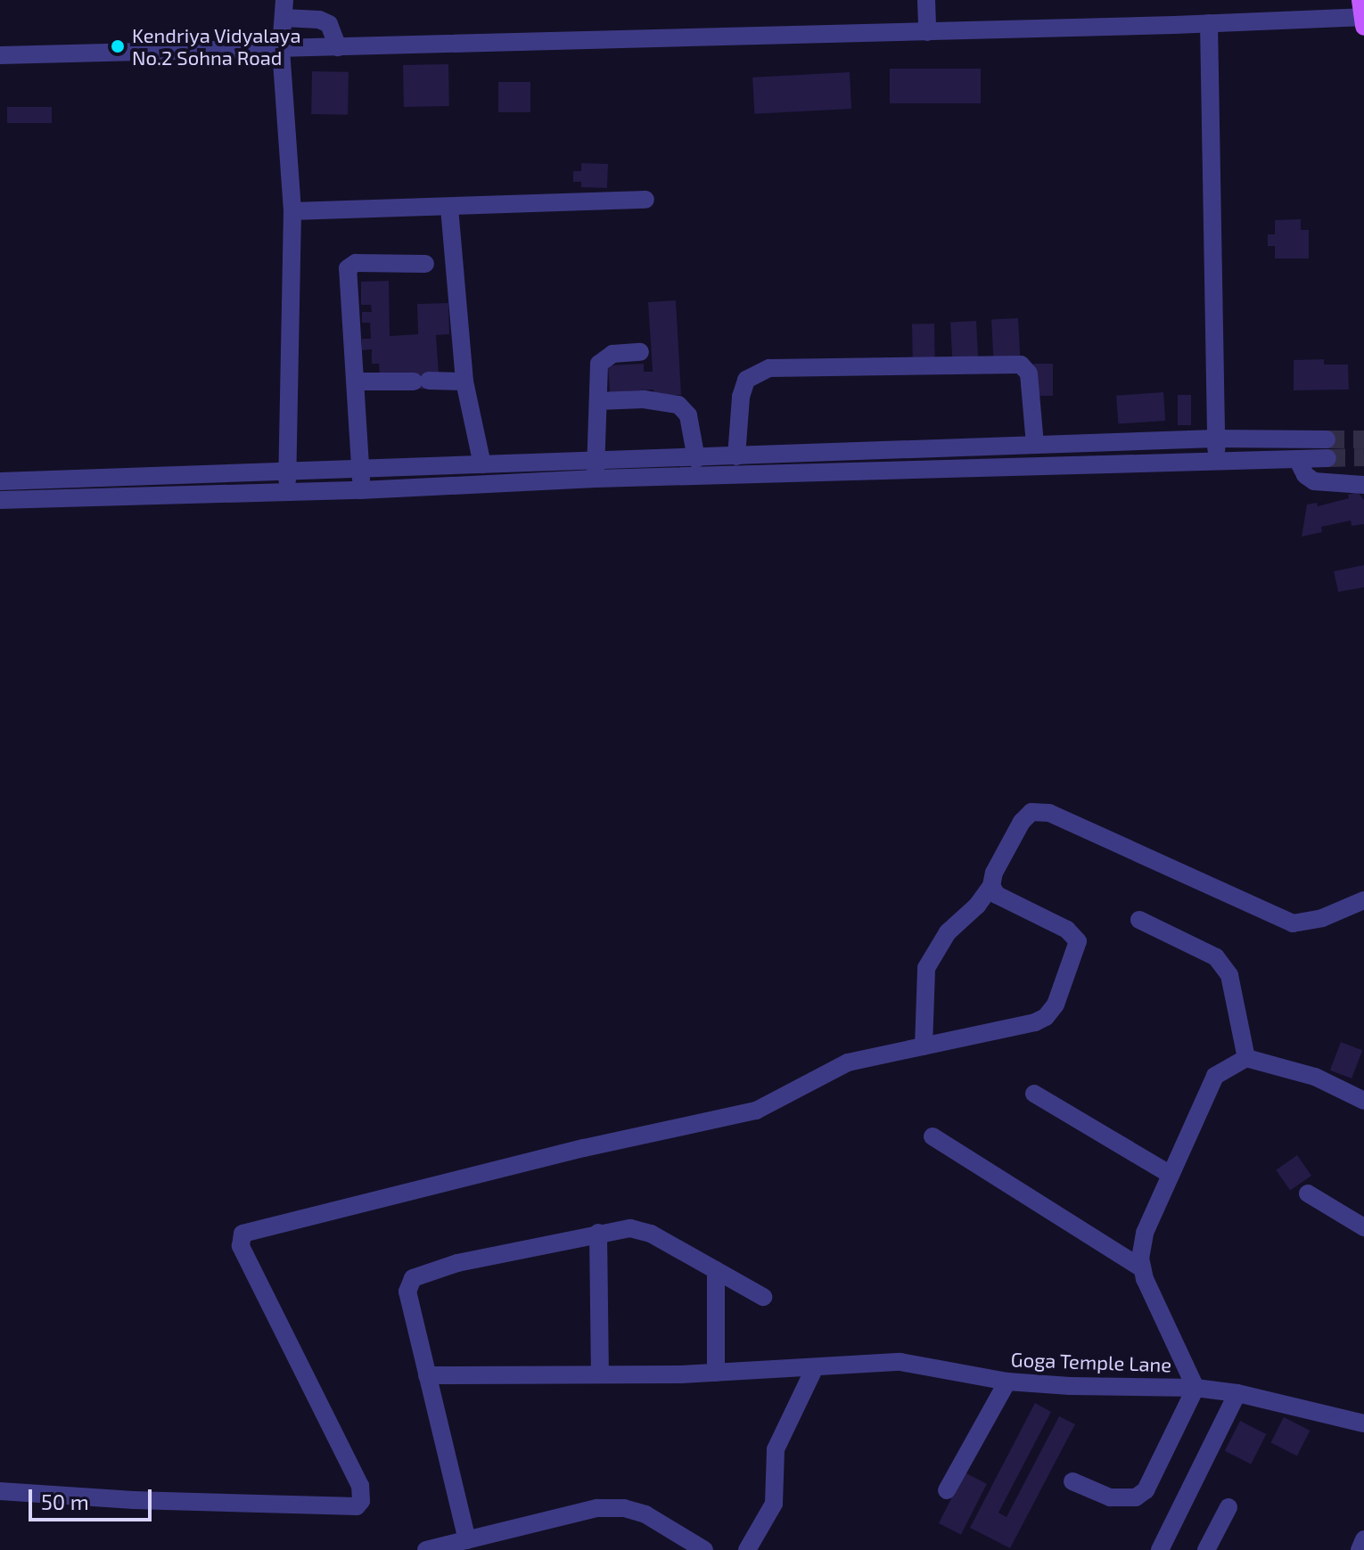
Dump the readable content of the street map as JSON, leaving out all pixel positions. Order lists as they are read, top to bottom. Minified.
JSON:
{"streets":{"street":["Goga Temple Lane"]},"places":["Kendriya Vidyalaya No.2 Sohna Road"],"scale_bar":"50 m"}
